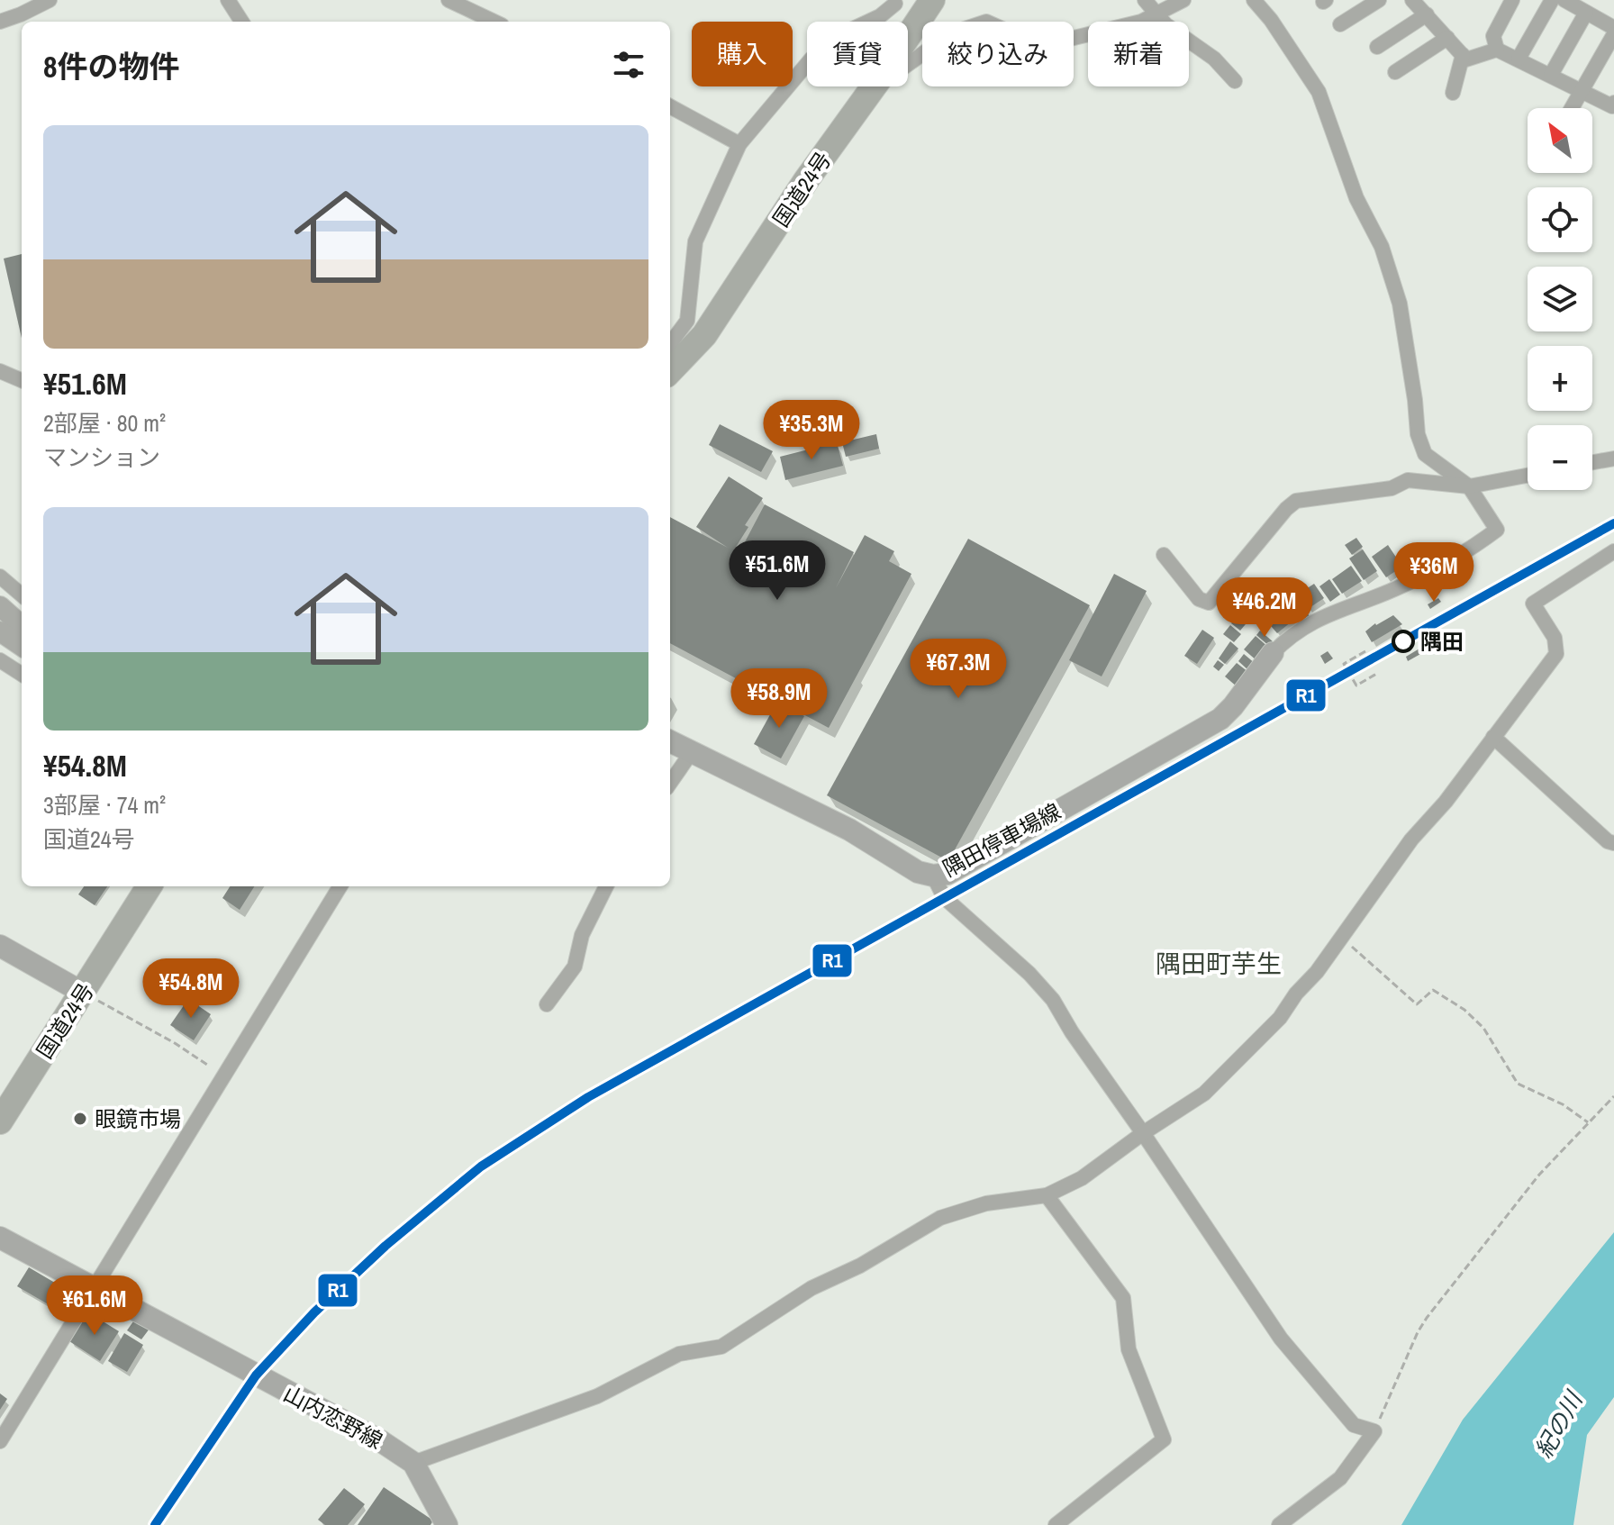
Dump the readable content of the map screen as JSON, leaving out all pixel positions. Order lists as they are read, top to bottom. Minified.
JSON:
{"streets":{"highway":["国道24号"],"main road":["隅田停車場線","山内恋野線"]},"districts":["隅田町芋生"],"water":["紀の川"],"places":["隅田","眼鏡市場"],"lines":["transit line R1"],"north":"top left","page":{"chip":["購入","賃貸","絞り込み","新着"],"heading":"8件の物件","map_buttons":["+","−"],"list":[{"name":"¥51.6M","note":"2部屋 · 80 m² · マンション"},{"name":"¥54.8M","note":"3部屋 · 74 m² · 国道24号"}],"price":["¥35.3M","¥51.6M","¥36M","¥46.2M","¥67.3M","¥58.9M","¥54.8M","¥61.6M"]}}
